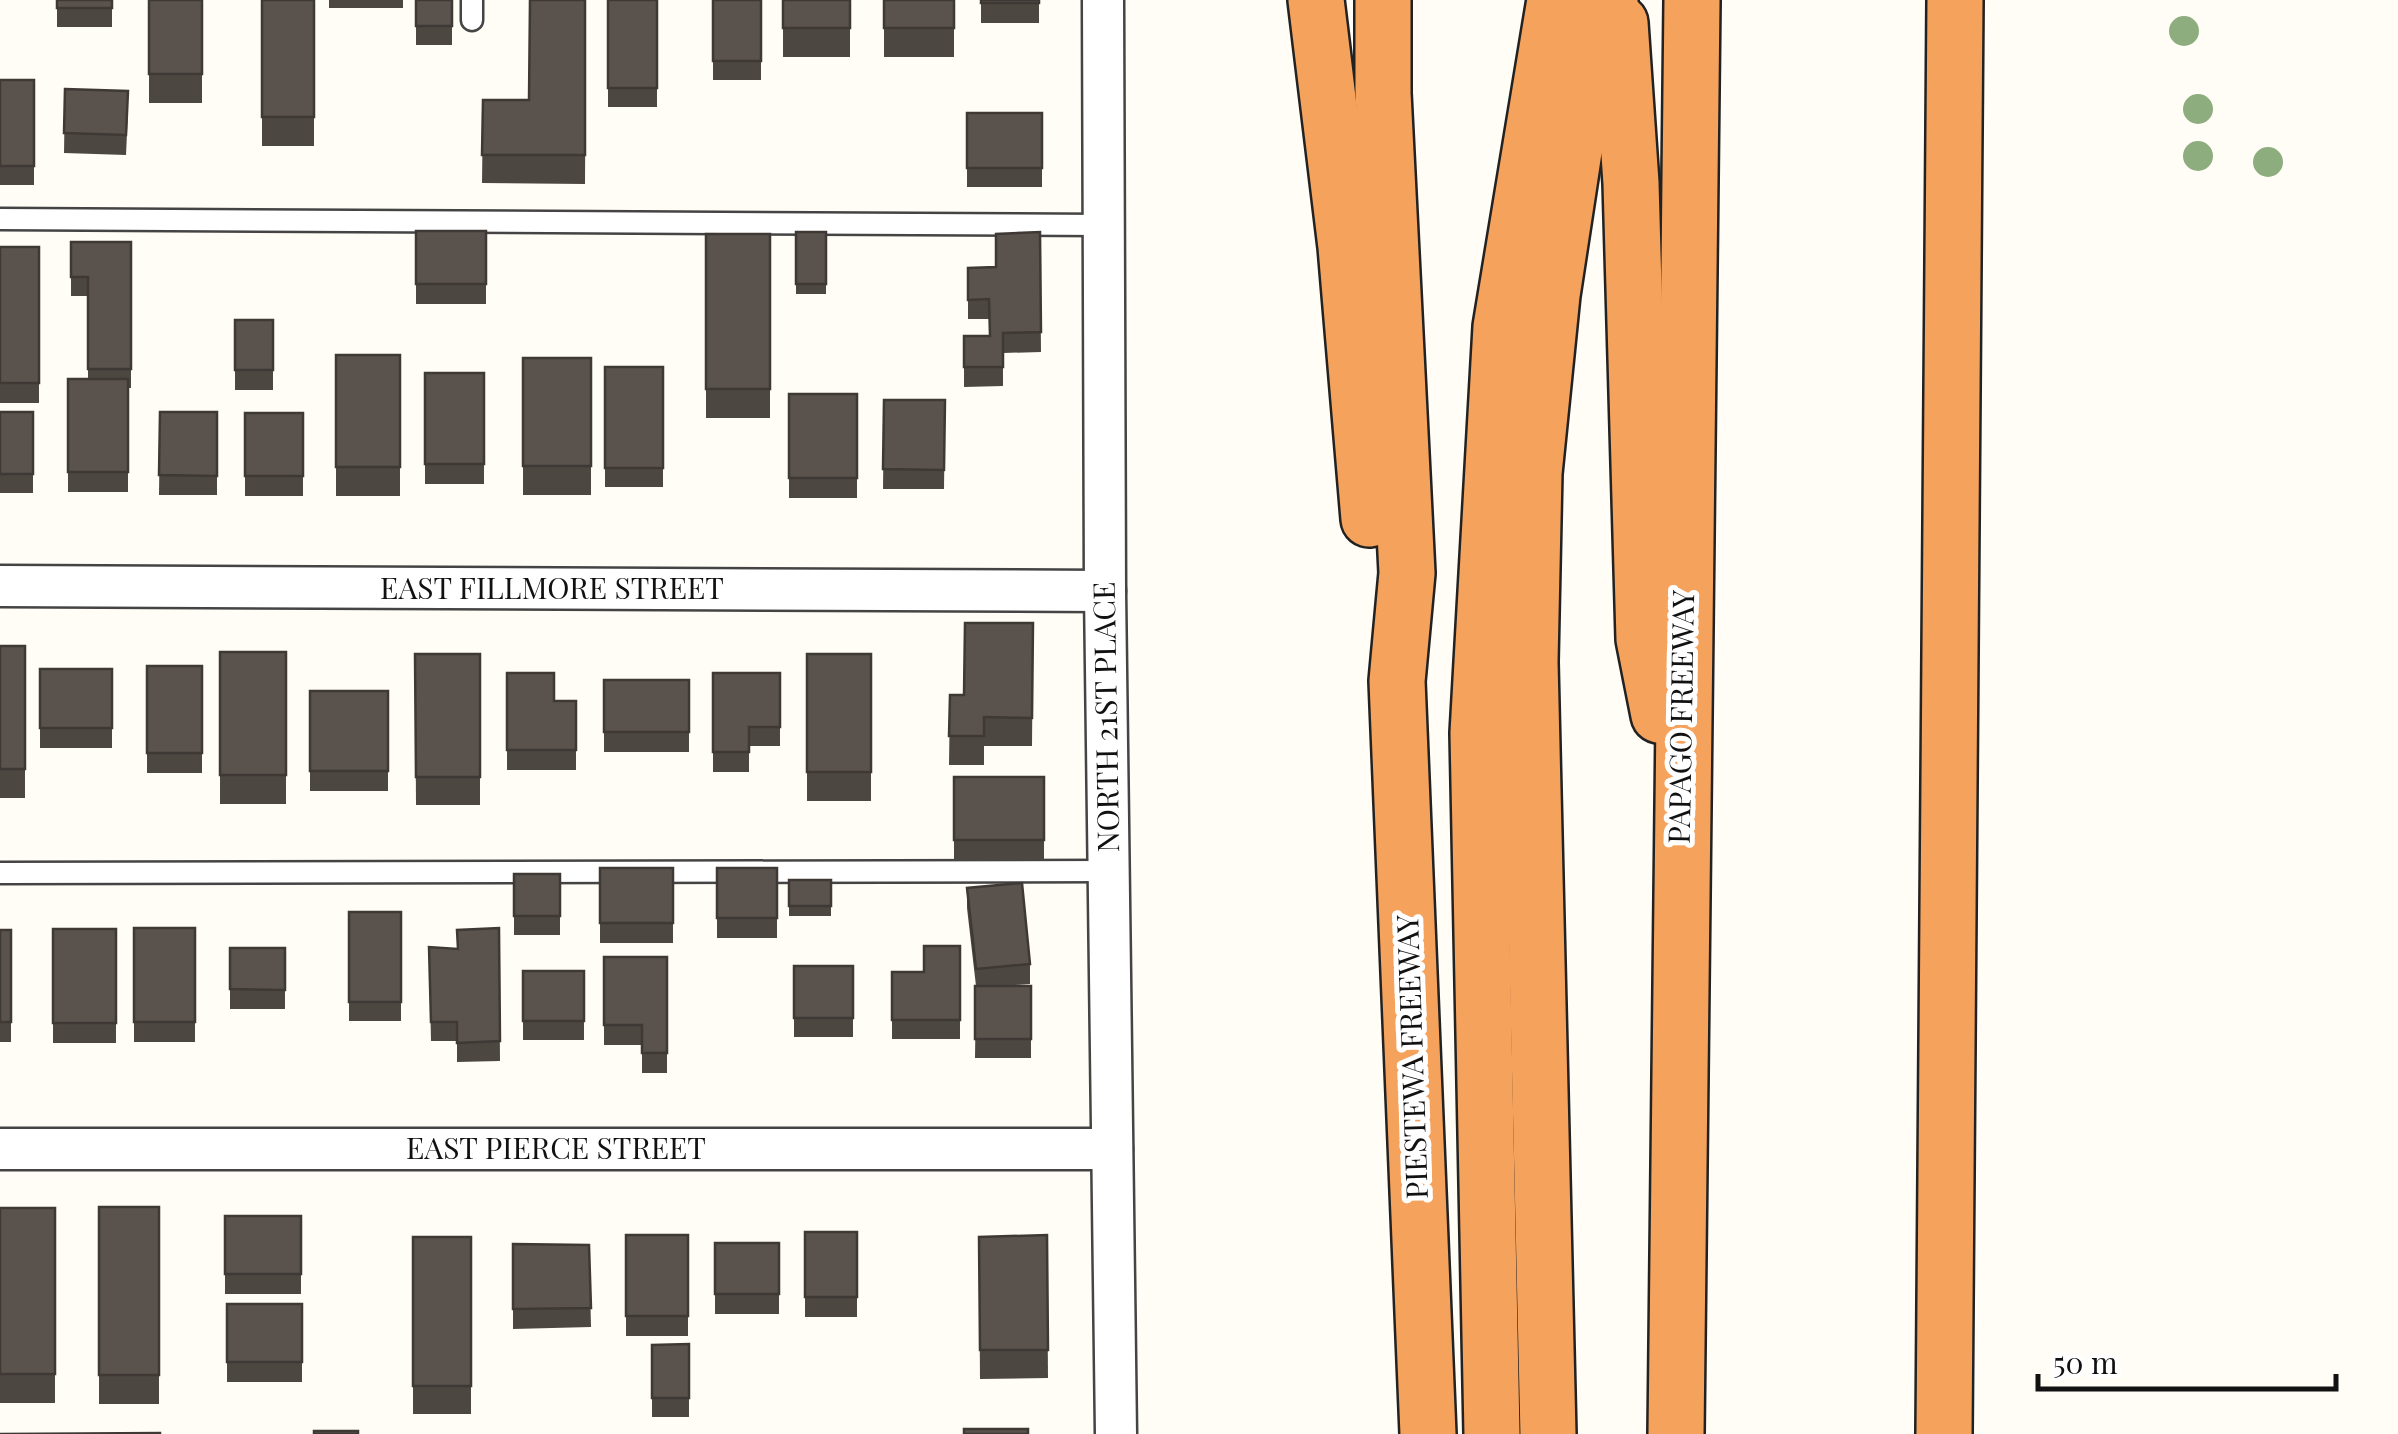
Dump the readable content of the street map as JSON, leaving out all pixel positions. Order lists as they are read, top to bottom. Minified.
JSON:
{"streets":{"highway":["PAPAGO FREEWAY","PIESTEWA FREEWAY"],"street":["EAST FILLMORE STREET","NORTH 21ST PLACE","EAST PIERCE STREET"]},"crossings":[["EAST FILLMORE STREET","NORTH 21ST PLACE"],["NORTH 21ST PLACE","EAST PIERCE STREET"]],"scale_bar":"50 m"}
